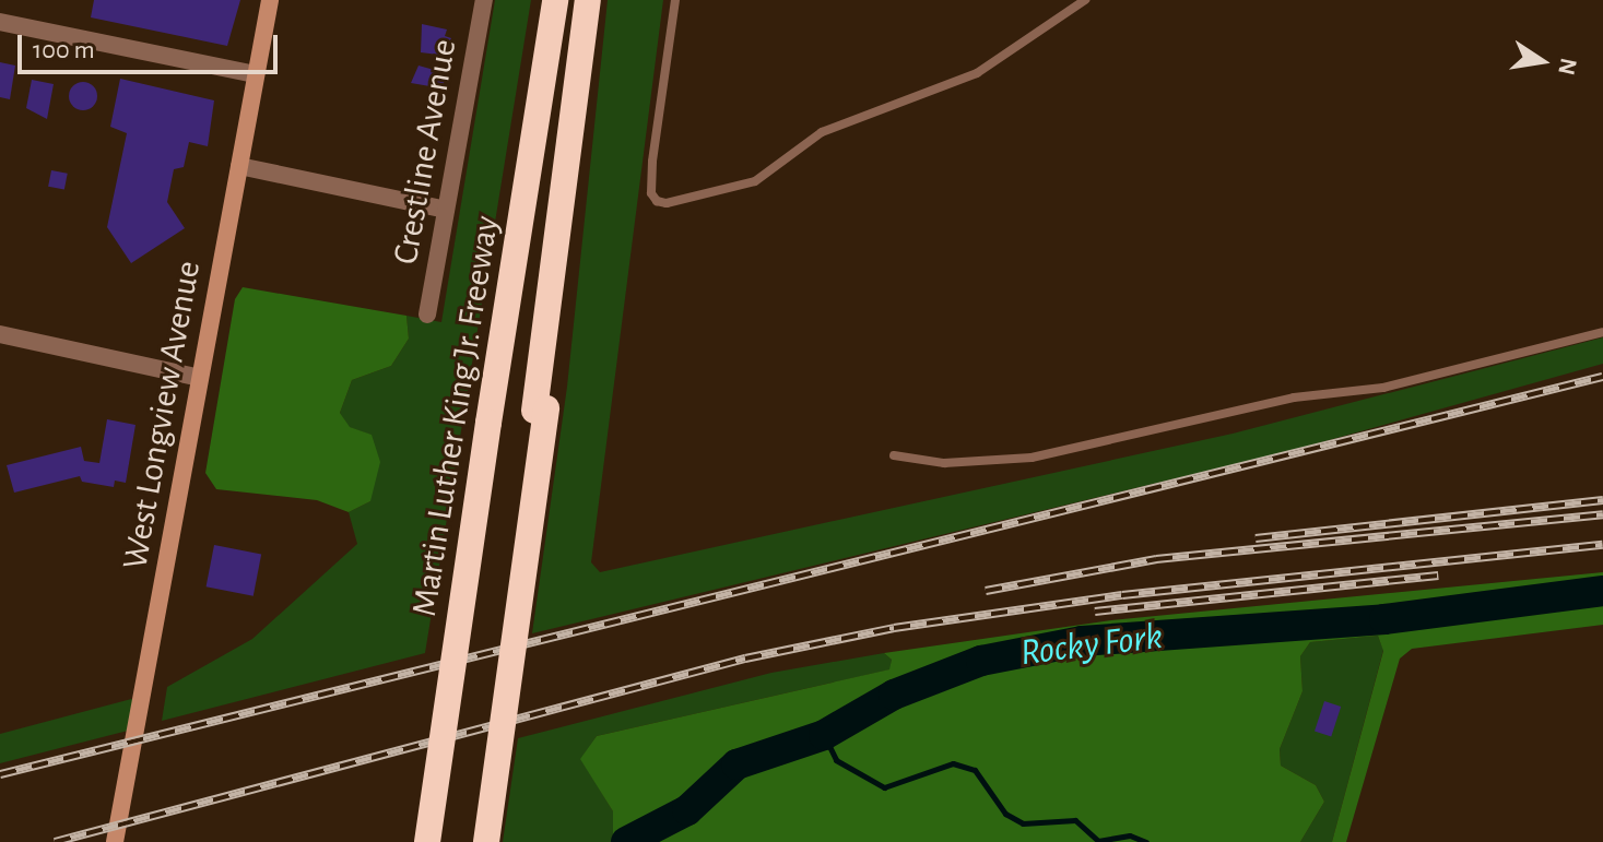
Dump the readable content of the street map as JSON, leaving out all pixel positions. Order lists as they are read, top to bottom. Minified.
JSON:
{"streets":{"highway":["Martin Luther King Jr. Freeway"],"street":["Crestline Avenue","West Longview Avenue"]},"water":["Rocky Fork"],"scale_bar":"100 m","north":"right"}
